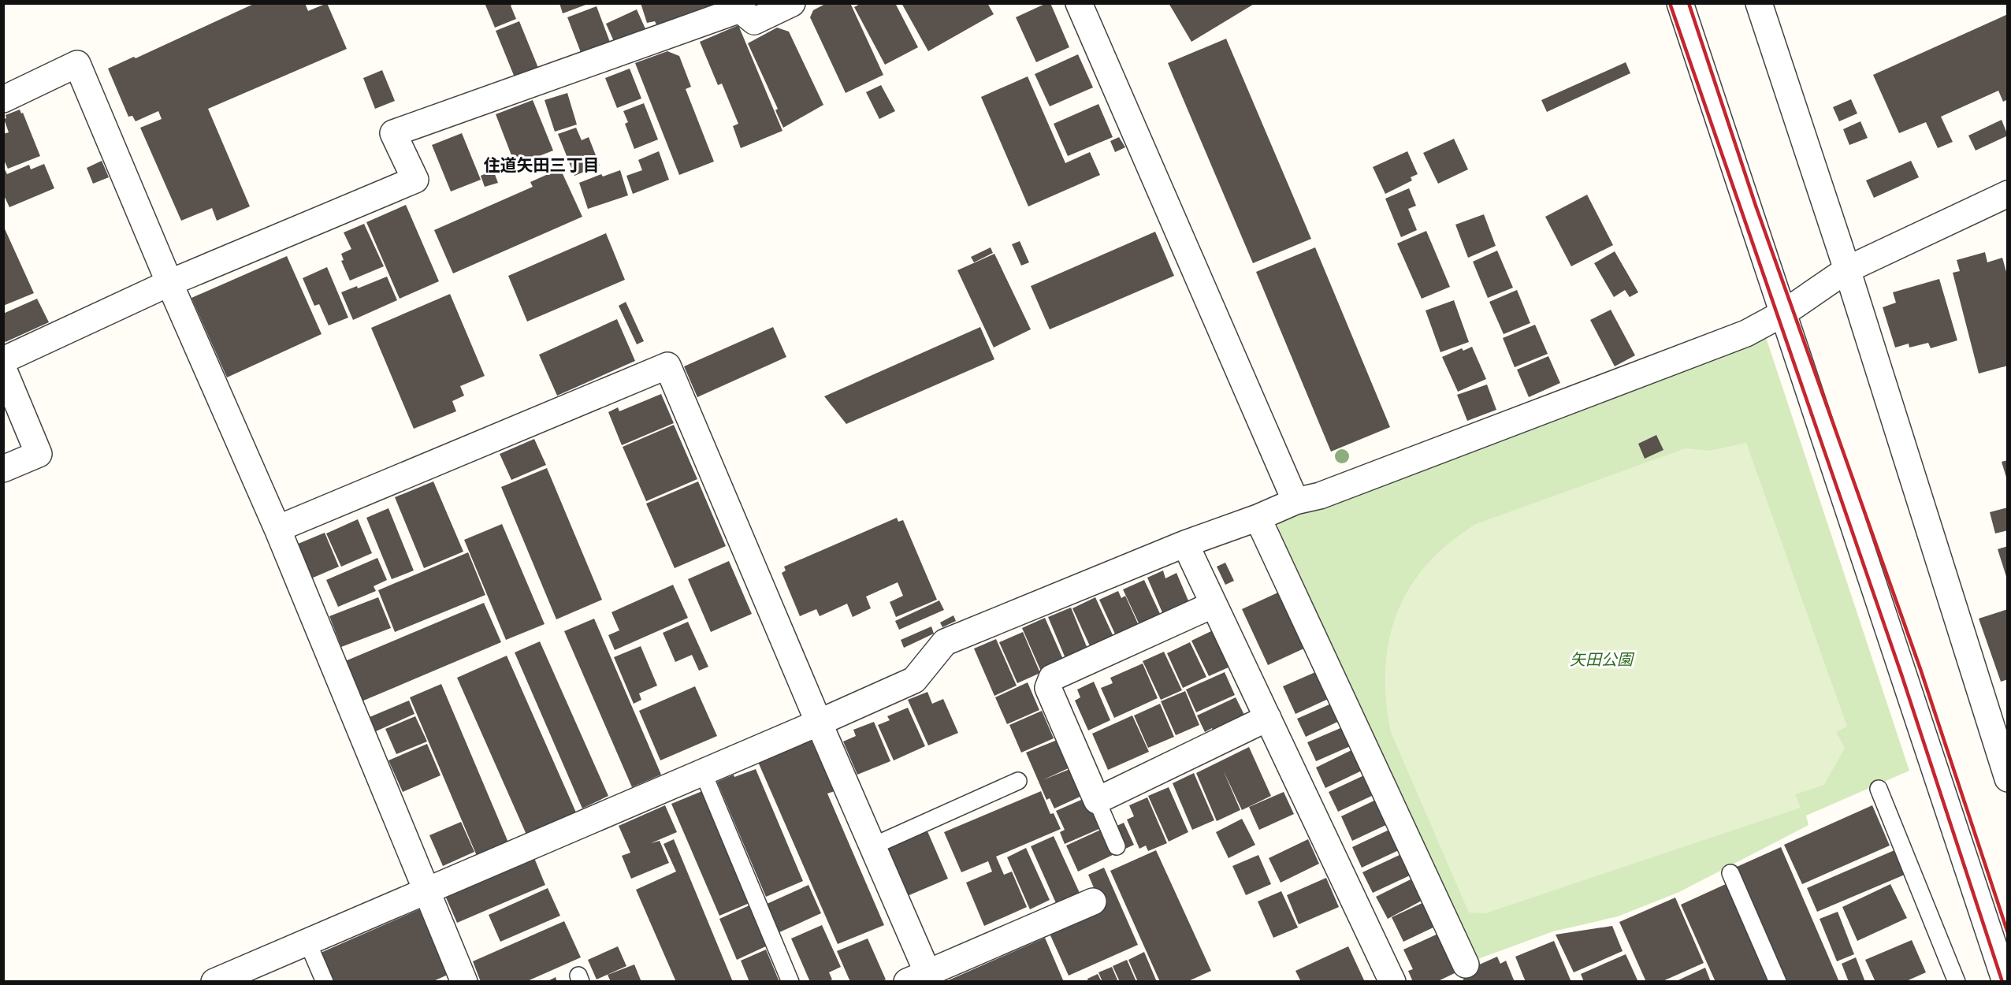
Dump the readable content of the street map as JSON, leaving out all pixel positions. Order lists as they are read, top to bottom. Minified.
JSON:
{"districts":["住道矢田三丁目"],"parks":["矢田公園"]}
